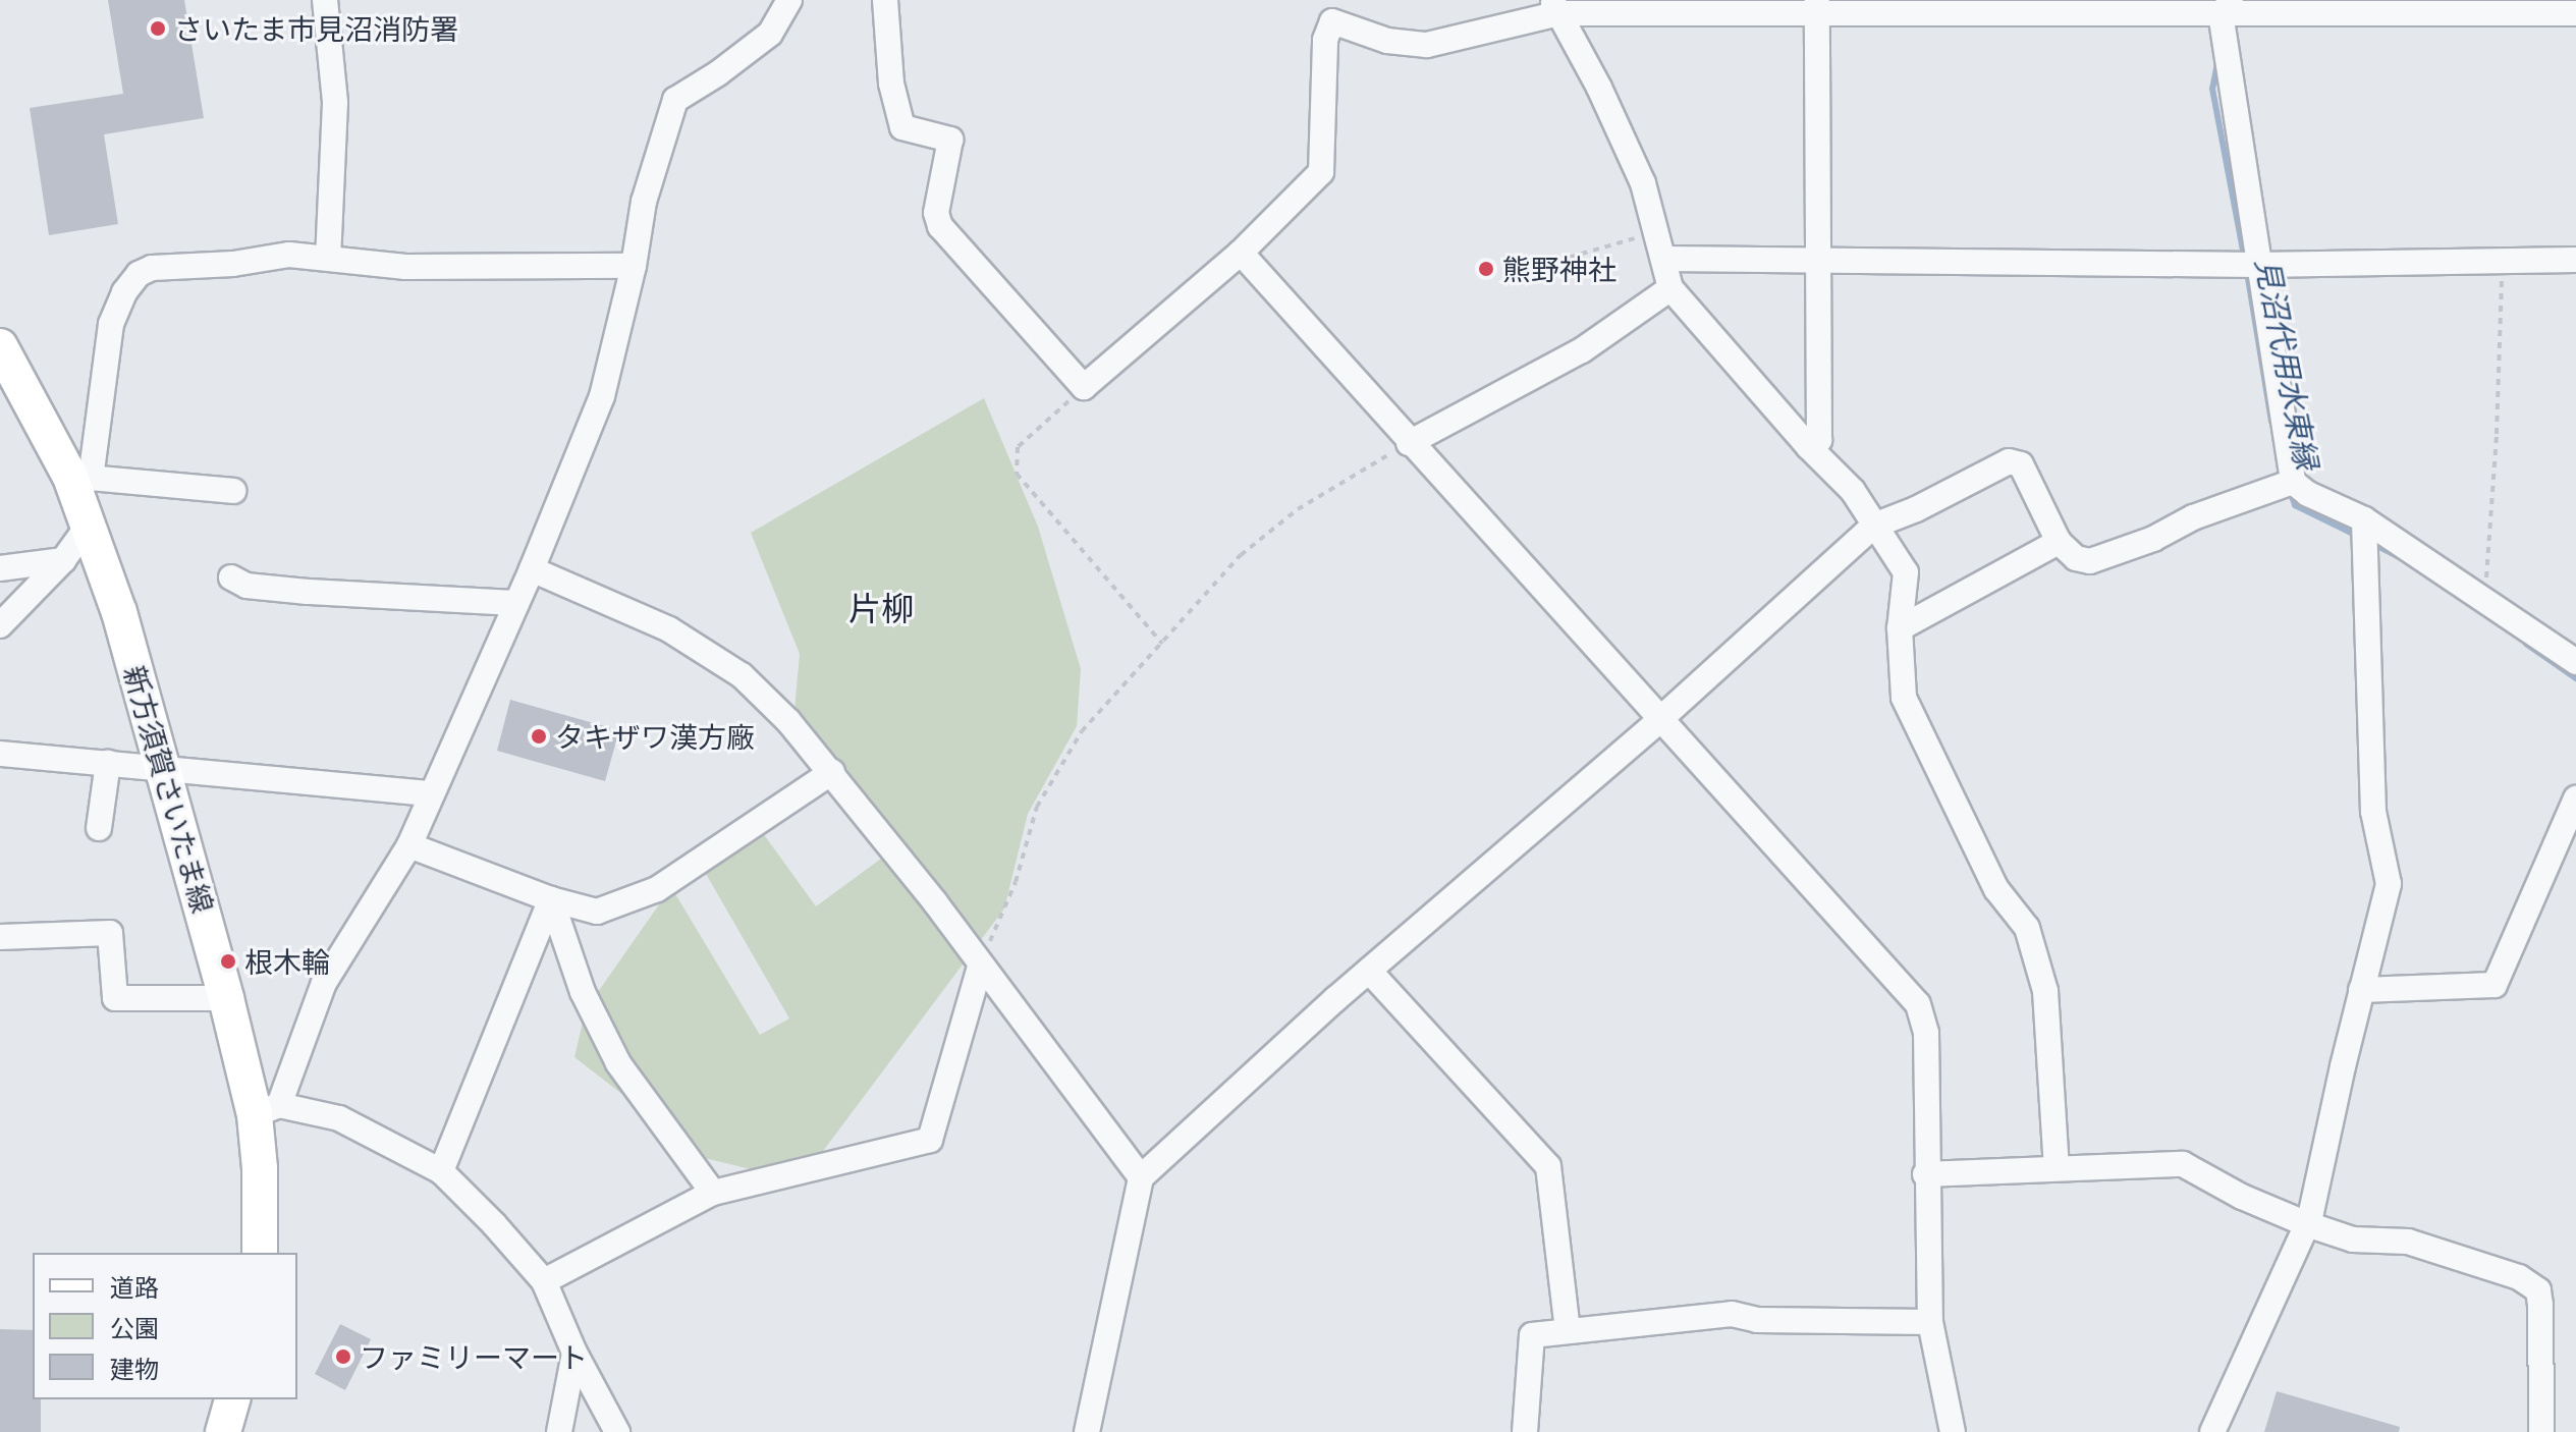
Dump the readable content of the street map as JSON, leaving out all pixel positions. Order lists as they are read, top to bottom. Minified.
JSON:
{"streets":{"main road":["新方須賀さいたま線"]},"districts":["片柳"],"water":["見沼代用水東縁"],"places":["さいたま市見沼消防署","熊野神社","タキザワ漢方廠","根木輪","ファミリーマート"],"legend":["道路","公園","建物"]}
